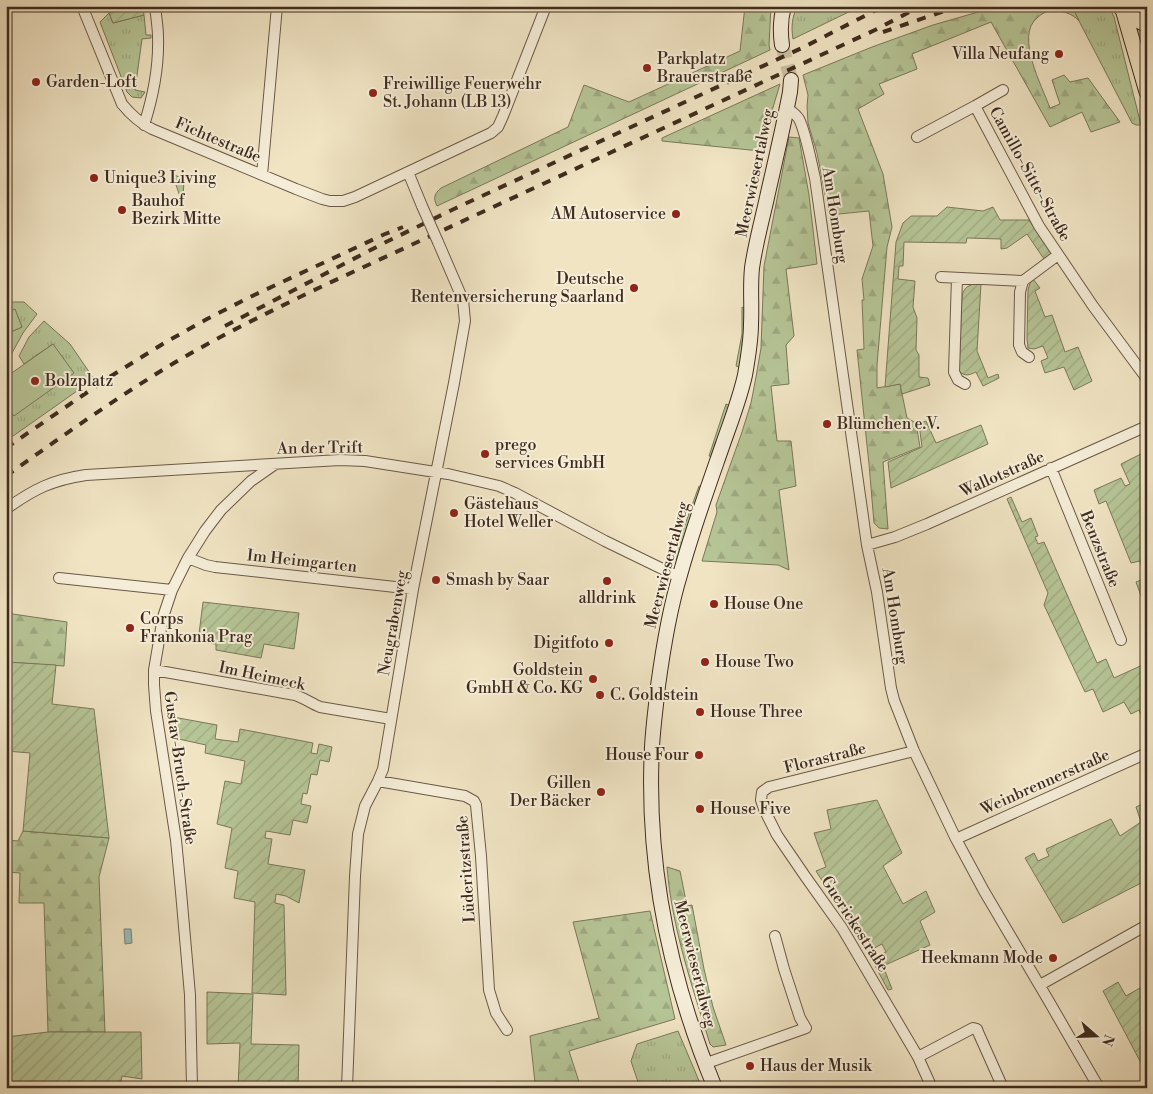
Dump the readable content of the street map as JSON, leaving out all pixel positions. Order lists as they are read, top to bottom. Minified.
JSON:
{"streets":{"main road":["Meerwiesertalweg"],"street":["Fichtestraße","Camillo-Sitte-Straße","Am Homburg","An der Trift","Wallotstraße","Benzstraße","Im Heimgarten","Neugrabenweg","Im Heimeck","Florastraße","Gustav-Bruch-Straße","Weinbrennerstraße","Lüderitzstraße","Guerickestraße"]},"crossings":[["Fichtestraße","Neugrabenweg"],["Meerwiesertalweg","Am Homburg"],["Meerwiesertalweg","An der Trift"],["Am Homburg","Wallotstraße"],["Am Homburg","Florastraße"],["Am Homburg","Weinbrennerstraße"],["An der Trift","Neugrabenweg"],["An der Trift","Gustav-Bruch-Straße"],["Wallotstraße","Benzstraße"],["Im Heimgarten","Neugrabenweg"],["Im Heimgarten","Gustav-Bruch-Straße"],["Neugrabenweg","Im Heimeck"],["Neugrabenweg","Lüderitzstraße"],["Im Heimeck","Gustav-Bruch-Straße"],["Florastraße","Guerickestraße"]],"places":["Villa Neufang","Parkplatz Brauerstraße","Garden-Loft","Freiwillige Feuerwehr St. Johann (LB 13)","Unique3 Living","Bauhof Bezirk Mitte","AM Autoservice","Deutsche Rentenversicherung Saarland","Bolzplatz","Blümchen e.V.","prego services GmbH","Gästehaus Hotel Weller","Smash by Saar","alldrink","House One","Corps Frankonia Prag","Digitfoto","House Two","Goldstein GmbH & Co. KG","C. Goldstein","House Three","House Four","Gillen Der Bäcker","House Five","Heekmann Mode","Haus der Musik"],"north":"right"}
